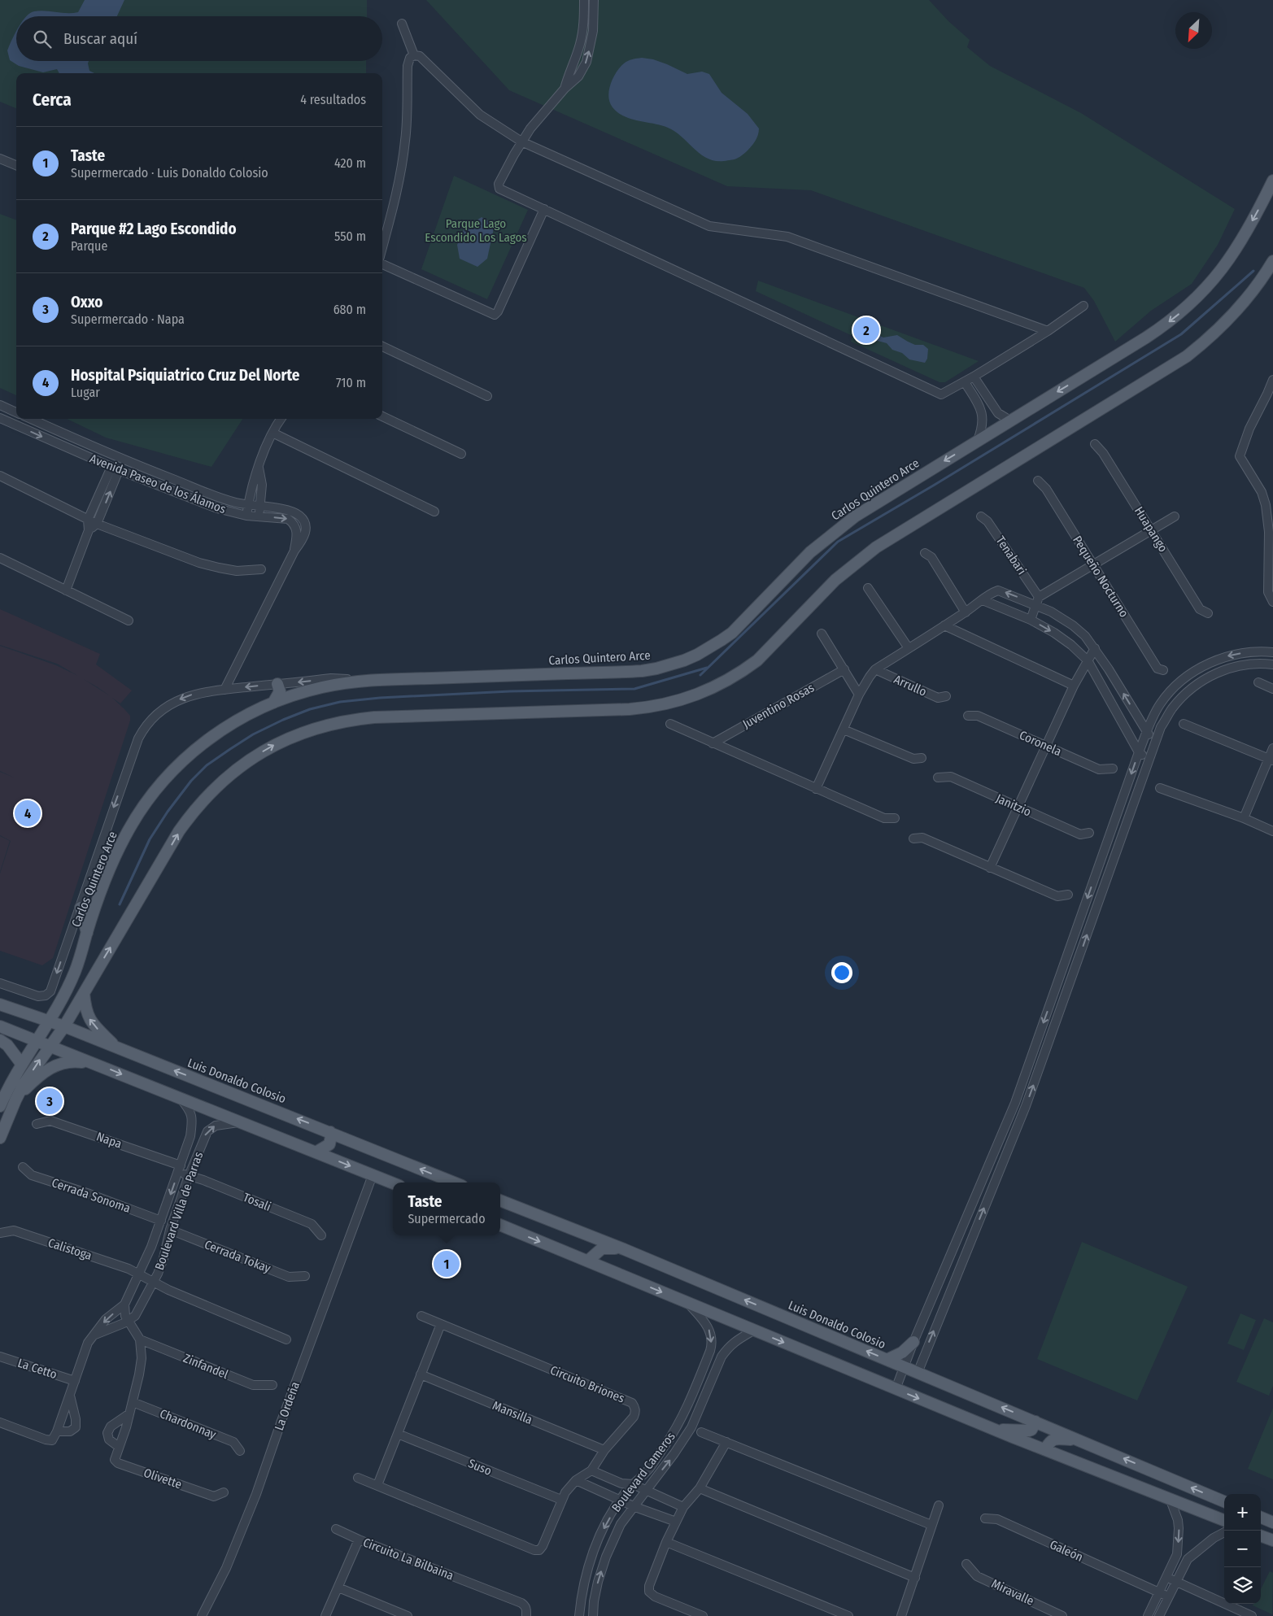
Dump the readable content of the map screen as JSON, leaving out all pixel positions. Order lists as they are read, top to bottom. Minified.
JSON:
{"streets":{"main road":["Carlos Quintero Arce","Luis Donaldo Colosio"],"street":["Avenida Paseo de los Álamos","Huapango","Tenabari","Pequeño Nocturno","Arrullo","Juventino Rosas","Coronela","Janitzio","Napa","Cerrada Sonoma","Tosali","Boulevard Villa de Parras","Calistoga","Cerrada Tokay","Zinfandel","La Cetto","Circuito Briones","La Ordeña","Mansilla","Chardonnay","Suso","Boulevard Cameros","Olivette","Galeón","Circuito La Bilbaina","Miravalle"]},"crossings":[["Carlos Quintero Arce","Luis Donaldo Colosio"],["Napa","Tosali"],["Napa","Boulevard Villa de Parras"],["Cerrada Sonoma","Boulevard Villa de Parras"],["Tosali","Boulevard Villa de Parras"],["Boulevard Villa de Parras","Calistoga"],["Boulevard Villa de Parras","Cerrada Tokay"],["Boulevard Villa de Parras","La Cetto"],["Circuito Briones","Mansilla"],["Circuito Briones","Suso"]],"parks":["Parque Lago Escondido Los Lagos"],"north":"bottom left","page":{"search":"Buscar aquí","heading":["Cerca","4 resultados"],"list":[{"mark":"1","name":"Taste","note":"Supermercado · Luis Donaldo Colosio","value":"420 m"},{"mark":"2","name":"Parque #2 Lago Escondido","note":"Parque","value":"550 m"},{"mark":"3","name":"Oxxo","note":"Supermercado · Napa","value":"680 m"},{"mark":"4","name":"Hospital Psiquiatrico Cruz Del Norte","note":"Lugar","value":"710 m"}],"pins":["2","4","3","1"],"popup":["Taste","Supermercado"],"map_buttons":["+","−"]}}
